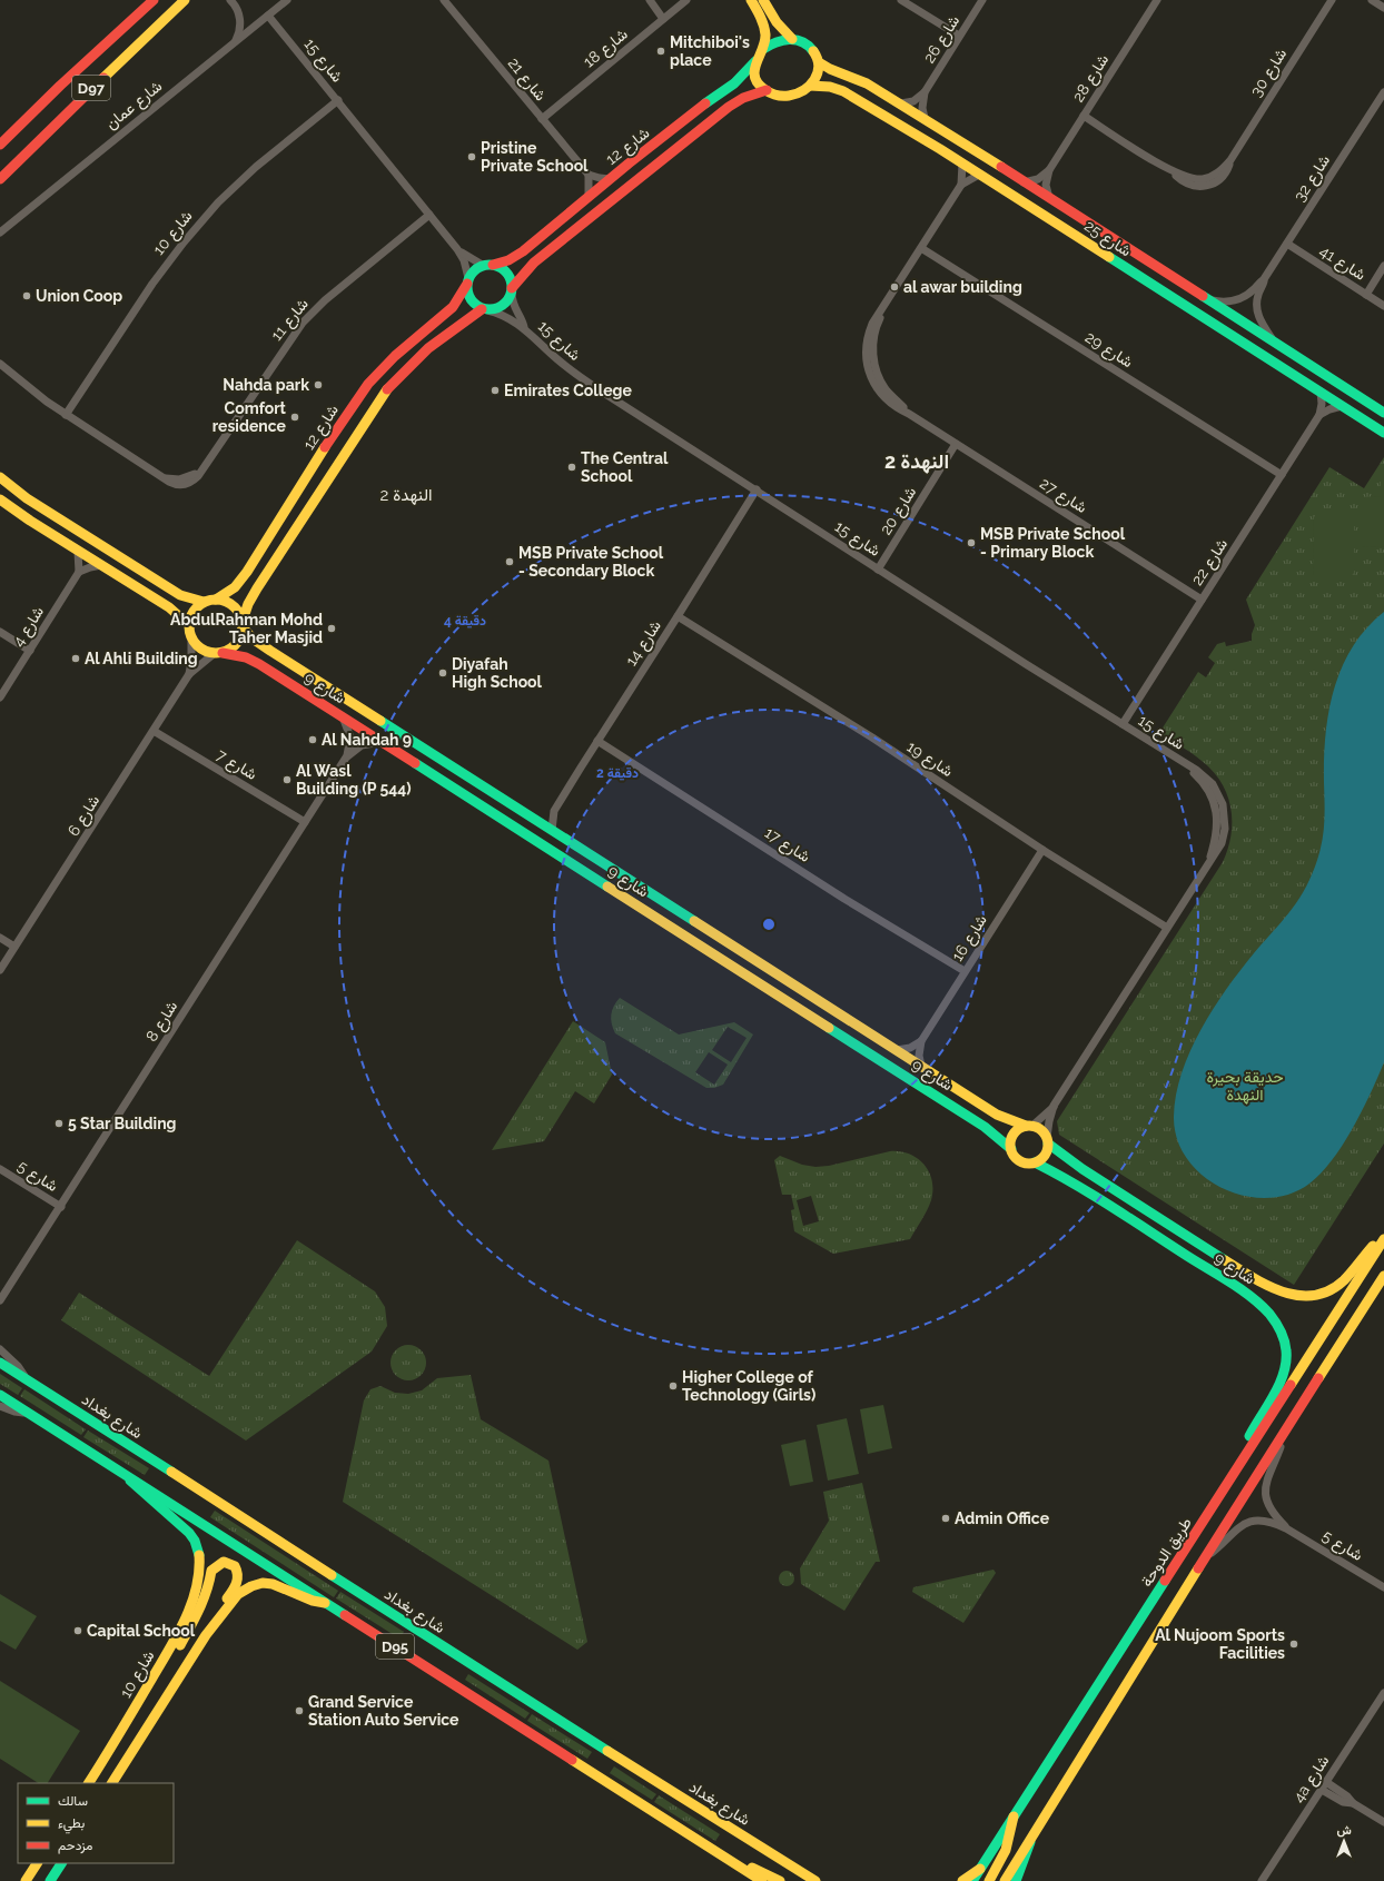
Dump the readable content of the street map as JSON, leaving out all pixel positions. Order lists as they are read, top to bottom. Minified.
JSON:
{"streets":{"street":["شارع 26","شارع 18","شارع 15","شارع 30","شارع 28","شارع 21","D97","شارع عمان","شارع 12","شارع 32","شارع 10","شارع 25","شارع 41","شارع 11","شارع 29","شارع 27","شارع 20","شارع 22","شارع 4","شارع 14","شارع 9","شارع 19","شارع 7","شارع 6","شارع 17","شارع 16","شارع 8","شارع 5","شارع بغداد","طريق الدوحة","D95","4a شارع"]},"crossings":[["شارع 26","شارع 25"],["شارع 18","شارع 21"],["شارع 15","شارع عمان"],["شارع 15","شارع 12"],["شارع 15","شارع 10"],["شارع 15","شارع 11"],["شارع 15","شارع 20"],["شارع 15","شارع 22"],["شارع 15","شارع 14"],["شارع 15","شارع 9"],["شارع 15","شارع 19"],["شارع 30","شارع 28"],["شارع 28","شارع 25"],["شارع 12","شارع 25"],["شارع 12","شارع 9"],["شارع 12","شارع 6"],["شارع 32","شارع 25"],["شارع 32","شارع 41"],["شارع 10","شارع 11"],["شارع 10","D95"],["شارع 25","شارع 27"],["شارع 25","شارع 22"],["شارع 29","شارع 27"],["شارع 29","شارع 22"],["شارع 27","شارع 20"],["شارع 27","شارع 22"],["شارع 14","شارع 9"],["شارع 14","شارع 19"],["شارع 14","شارع 17"],["شارع 9","شارع 6"],["شارع 9","شارع 8"],["شارع 9","طريق الدوحة"],["شارع 19","شارع 16"],["شارع 7","شارع 6"],["شارع 7","شارع 8"],["شارع 17","شارع 16"],["شارع 8","شارع 5"]],"districts":["النهدة 2","النهدة 2"],"parks":["حديقة بحيرة النهدة"],"places":["Mitchiboi's place","Pristine Private School","al awar building","Union Coop","Nahda park","Emirates College","Comfort residence","The Central School","MSB Private School - Primary Block","MSB Private School - Secondary Block","AbdulRahman Mohd Taher Masjid","Al Ahli Building","Diyafah High School","Al Nahdah 9","Al Wasl Building (P 544)","5 Star Building","Higher College of Technology (Girls)","Admin Office","Capital School","Al Nujoom Sports Facilities","Grand Service Station Auto Service"],"legend":["سالك","بطيء","مزدحم"],"north":"top","rings":["4 دقيقة","2 دقيقة"]}
